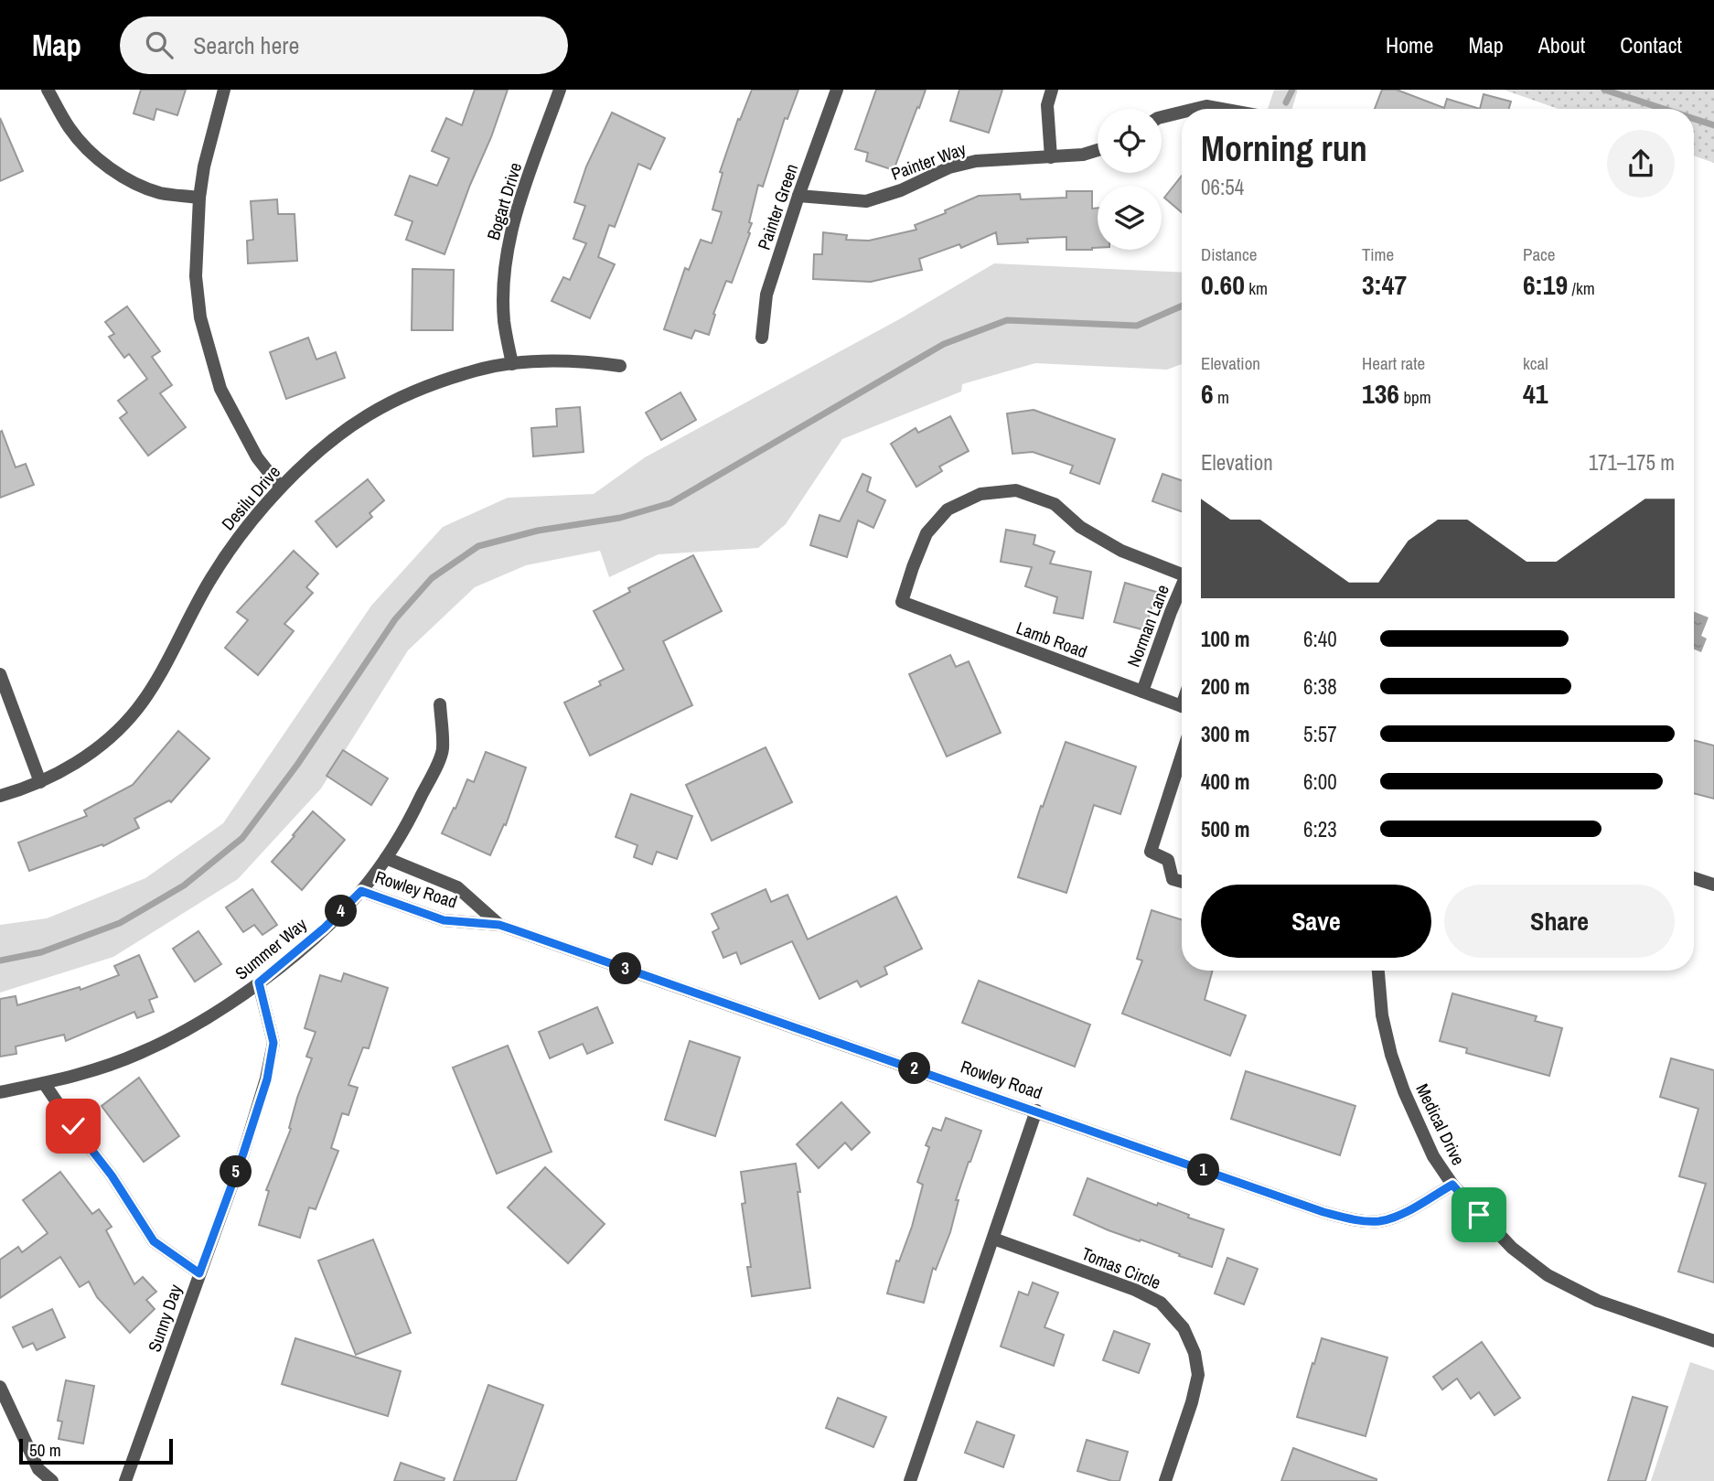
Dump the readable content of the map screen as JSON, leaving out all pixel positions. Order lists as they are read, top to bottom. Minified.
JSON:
{"streets":{"street":["Painter Way","Bogart Drive","Painter Green","Desilu Drive","Norman Lane","Lamb Road","Rowley Road","Summer Way","Medical Drive","Tomas Circle","Sunny Day"]},"crossings":[["Painter Way","Painter Green"],["Bogart Drive","Desilu Drive"],["Norman Lane","Lamb Road"],["Rowley Road","Summer Way"],["Rowley Road","Medical Drive"],["Summer Way","Sunny Day"]],"scale_bar":"50 m","page":{"header":"Map","search":"Search here","nav":["Home","Map","About","Contact"],"heading":["Morning run","06:54"],"stats":[["Distance","0.60 km"],["Time","3:47"],["Pace","6:19 /km"],["Elevation","6 m"],["Heart rate","136 bpm"],["kcal","41"]],"chart":["Elevation","171–175 m"],"list":[{"name":"100 m","note":"6:40"},{"name":"200 m","note":"6:38"},{"name":"300 m","note":"5:57"},{"name":"400 m","note":"6:00"},{"name":"500 m","note":"6:23"}],"buttons":["Save","Share"],"pins":["4","3","2","1","5"],"scale":"50 m"}}
